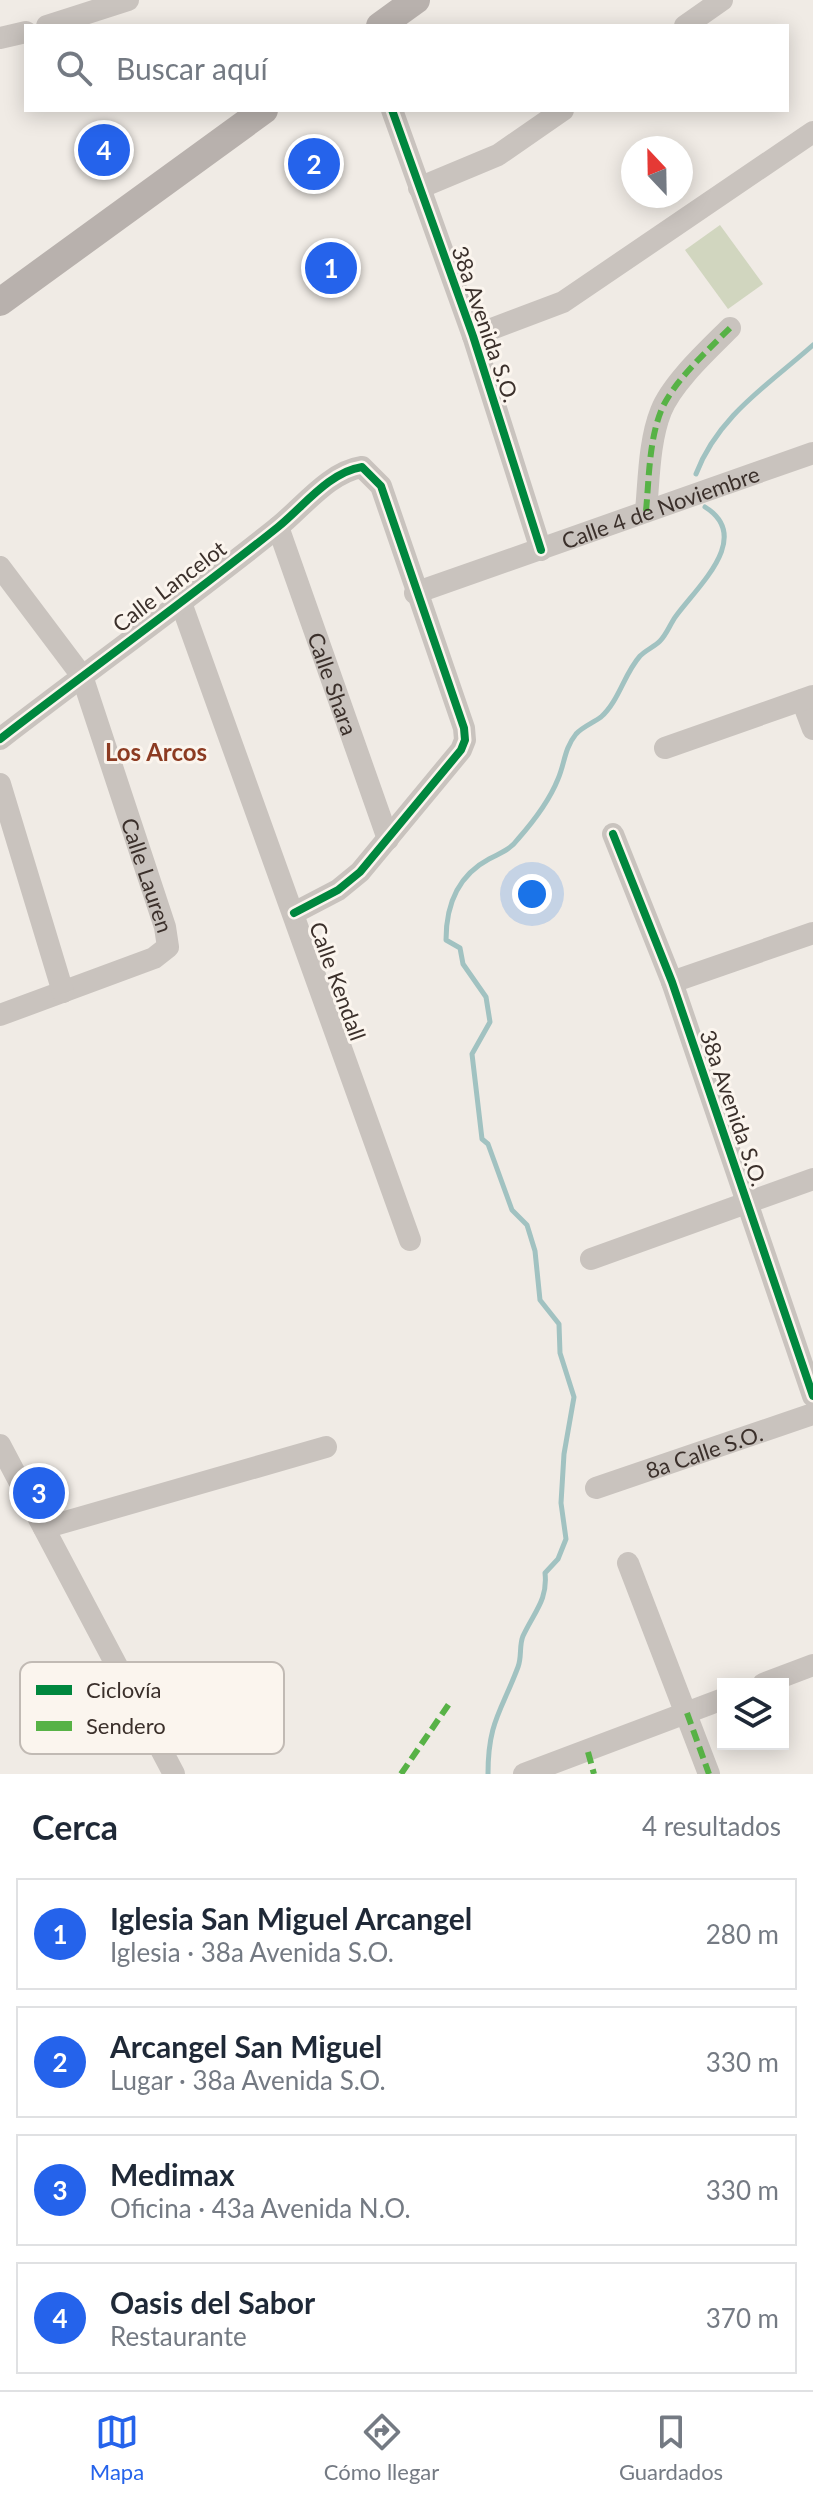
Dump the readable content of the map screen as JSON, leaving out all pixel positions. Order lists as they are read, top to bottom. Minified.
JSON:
{"streets":{"street":["38a Avenida S.O.","Calle 4 de Noviembre","Calle Lancelot","Calle Shara","Calle Lauren","Calle Kendall","8a Calle S.O."]},"crossings":[["38a Avenida S.O.","Calle 4 de Noviembre"],["Calle 4 de Noviembre","Calle Lancelot"],["Calle Lancelot","Calle Shara"],["Calle Lancelot","Calle Lauren"],["Calle Lancelot","Calle Kendall"]],"districts":["Los Arcos"],"legend":["Ciclovía","Sendero"],"north":"top","page":{"search":"Buscar aquí","pins":["4","2","1","3"],"heading":["Cerca","4 resultados"],"list":[{"mark":"1","name":"Iglesia San Miguel Arcangel","note":"Iglesia · 38a Avenida S.O.","value":"280 m"},{"mark":"2","name":"Arcangel San Miguel","note":"Lugar · 38a Avenida S.O.","value":"330 m"},{"mark":"3","name":"Medimax","note":"Oficina · 43a Avenida N.O.","value":"330 m"},{"mark":"4","name":"Oasis del Sabor","note":"Restaurante","value":"370 m"}],"nav":["Mapa","Cómo llegar","Guardados"]}}
